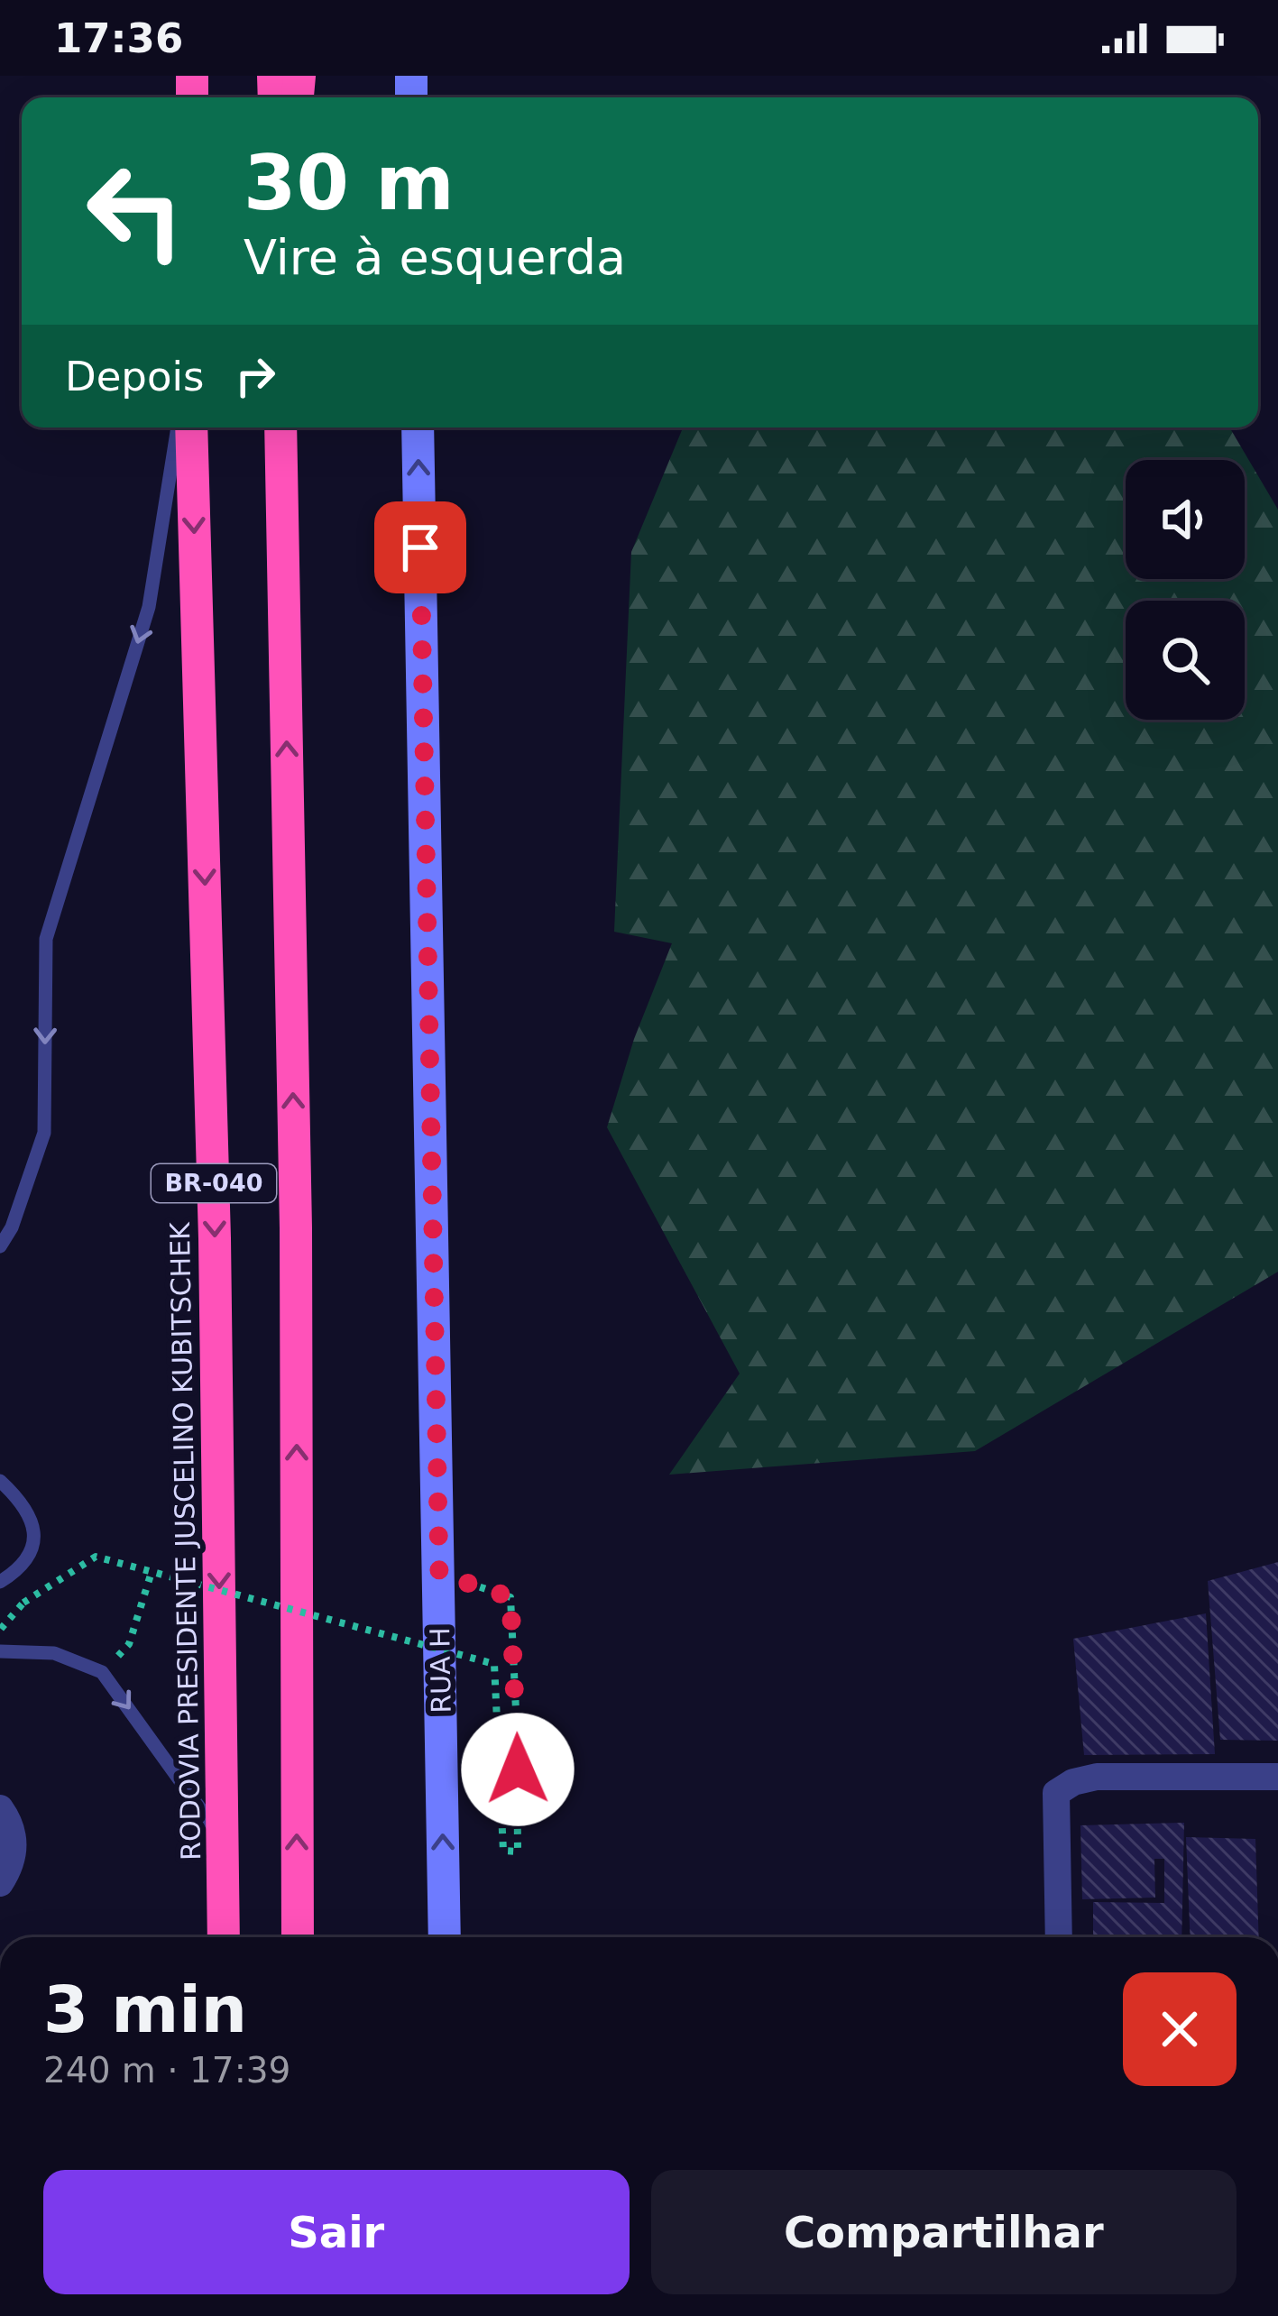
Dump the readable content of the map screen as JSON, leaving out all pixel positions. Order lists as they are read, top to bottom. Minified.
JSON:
{"streets":{"highway":["BR-040","RODOVIA PRESIDENTE JUSCELINO KUBITSCHEK"],"main road":["RUA H"]},"one_way":["RUA H"],"page":{"status":"17:36","turn":["30 m","Vire à esquerda"],"then":"Depois","heading":["3 min","240 m · 17:39"],"buttons":["Sair","Compartilhar"]}}
